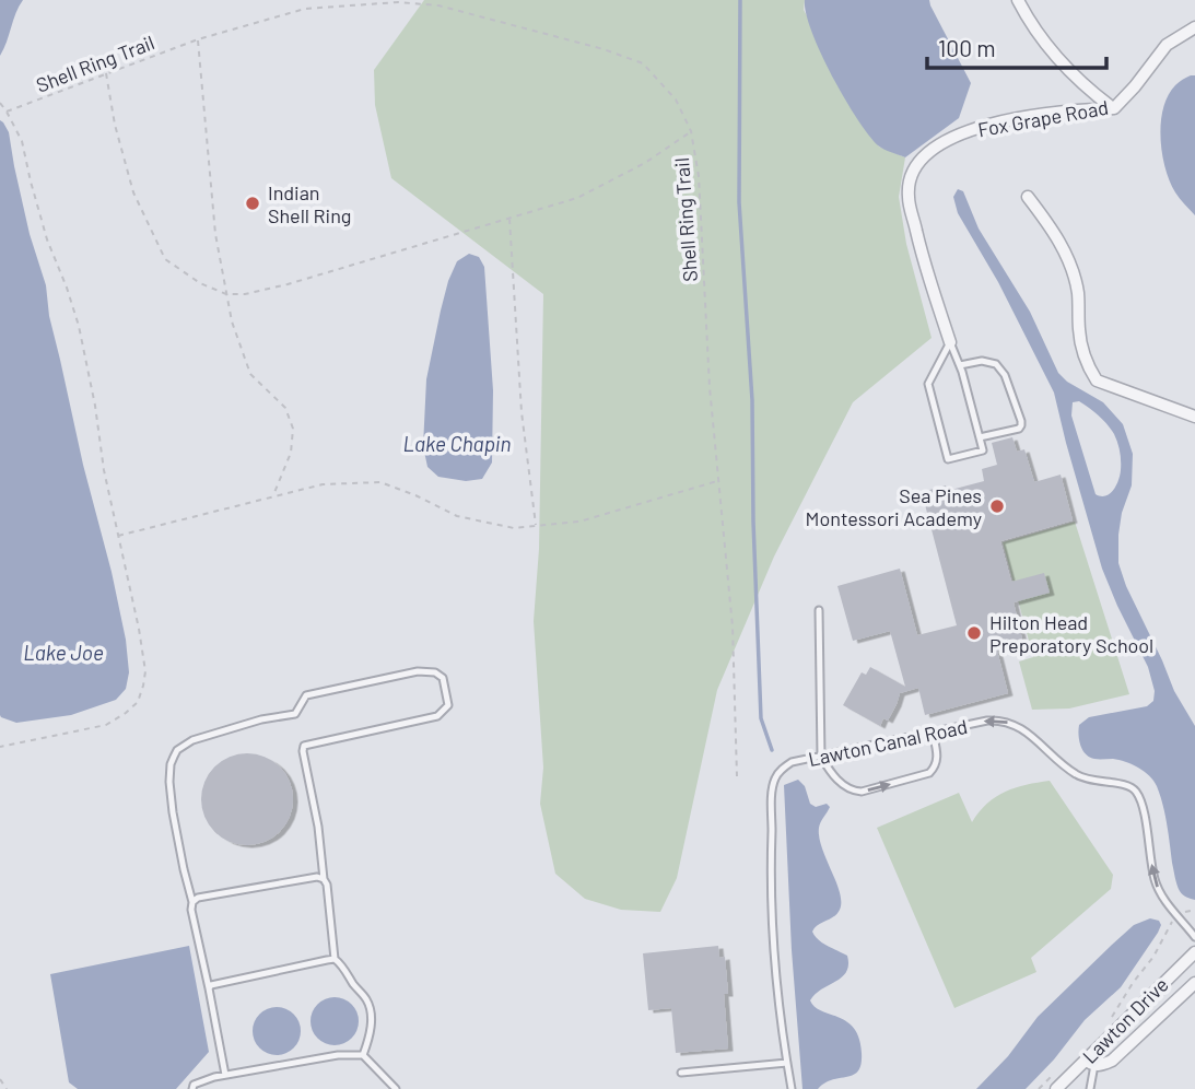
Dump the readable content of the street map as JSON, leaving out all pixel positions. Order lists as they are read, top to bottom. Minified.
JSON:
{"streets":{"street":["Fox Grape Road","Lawton Drive"],"lane":["Lawton Canal Road"],"path":["Shell Ring Trail"]},"one_way":["Lawton Canal Road"],"water":["Lake Chapin","Lake Joe"],"places":["Indian Shell Ring","Sea Pines Montessori Academy","Hilton Head Preporatory School"],"scale_bar":"100 m"}
